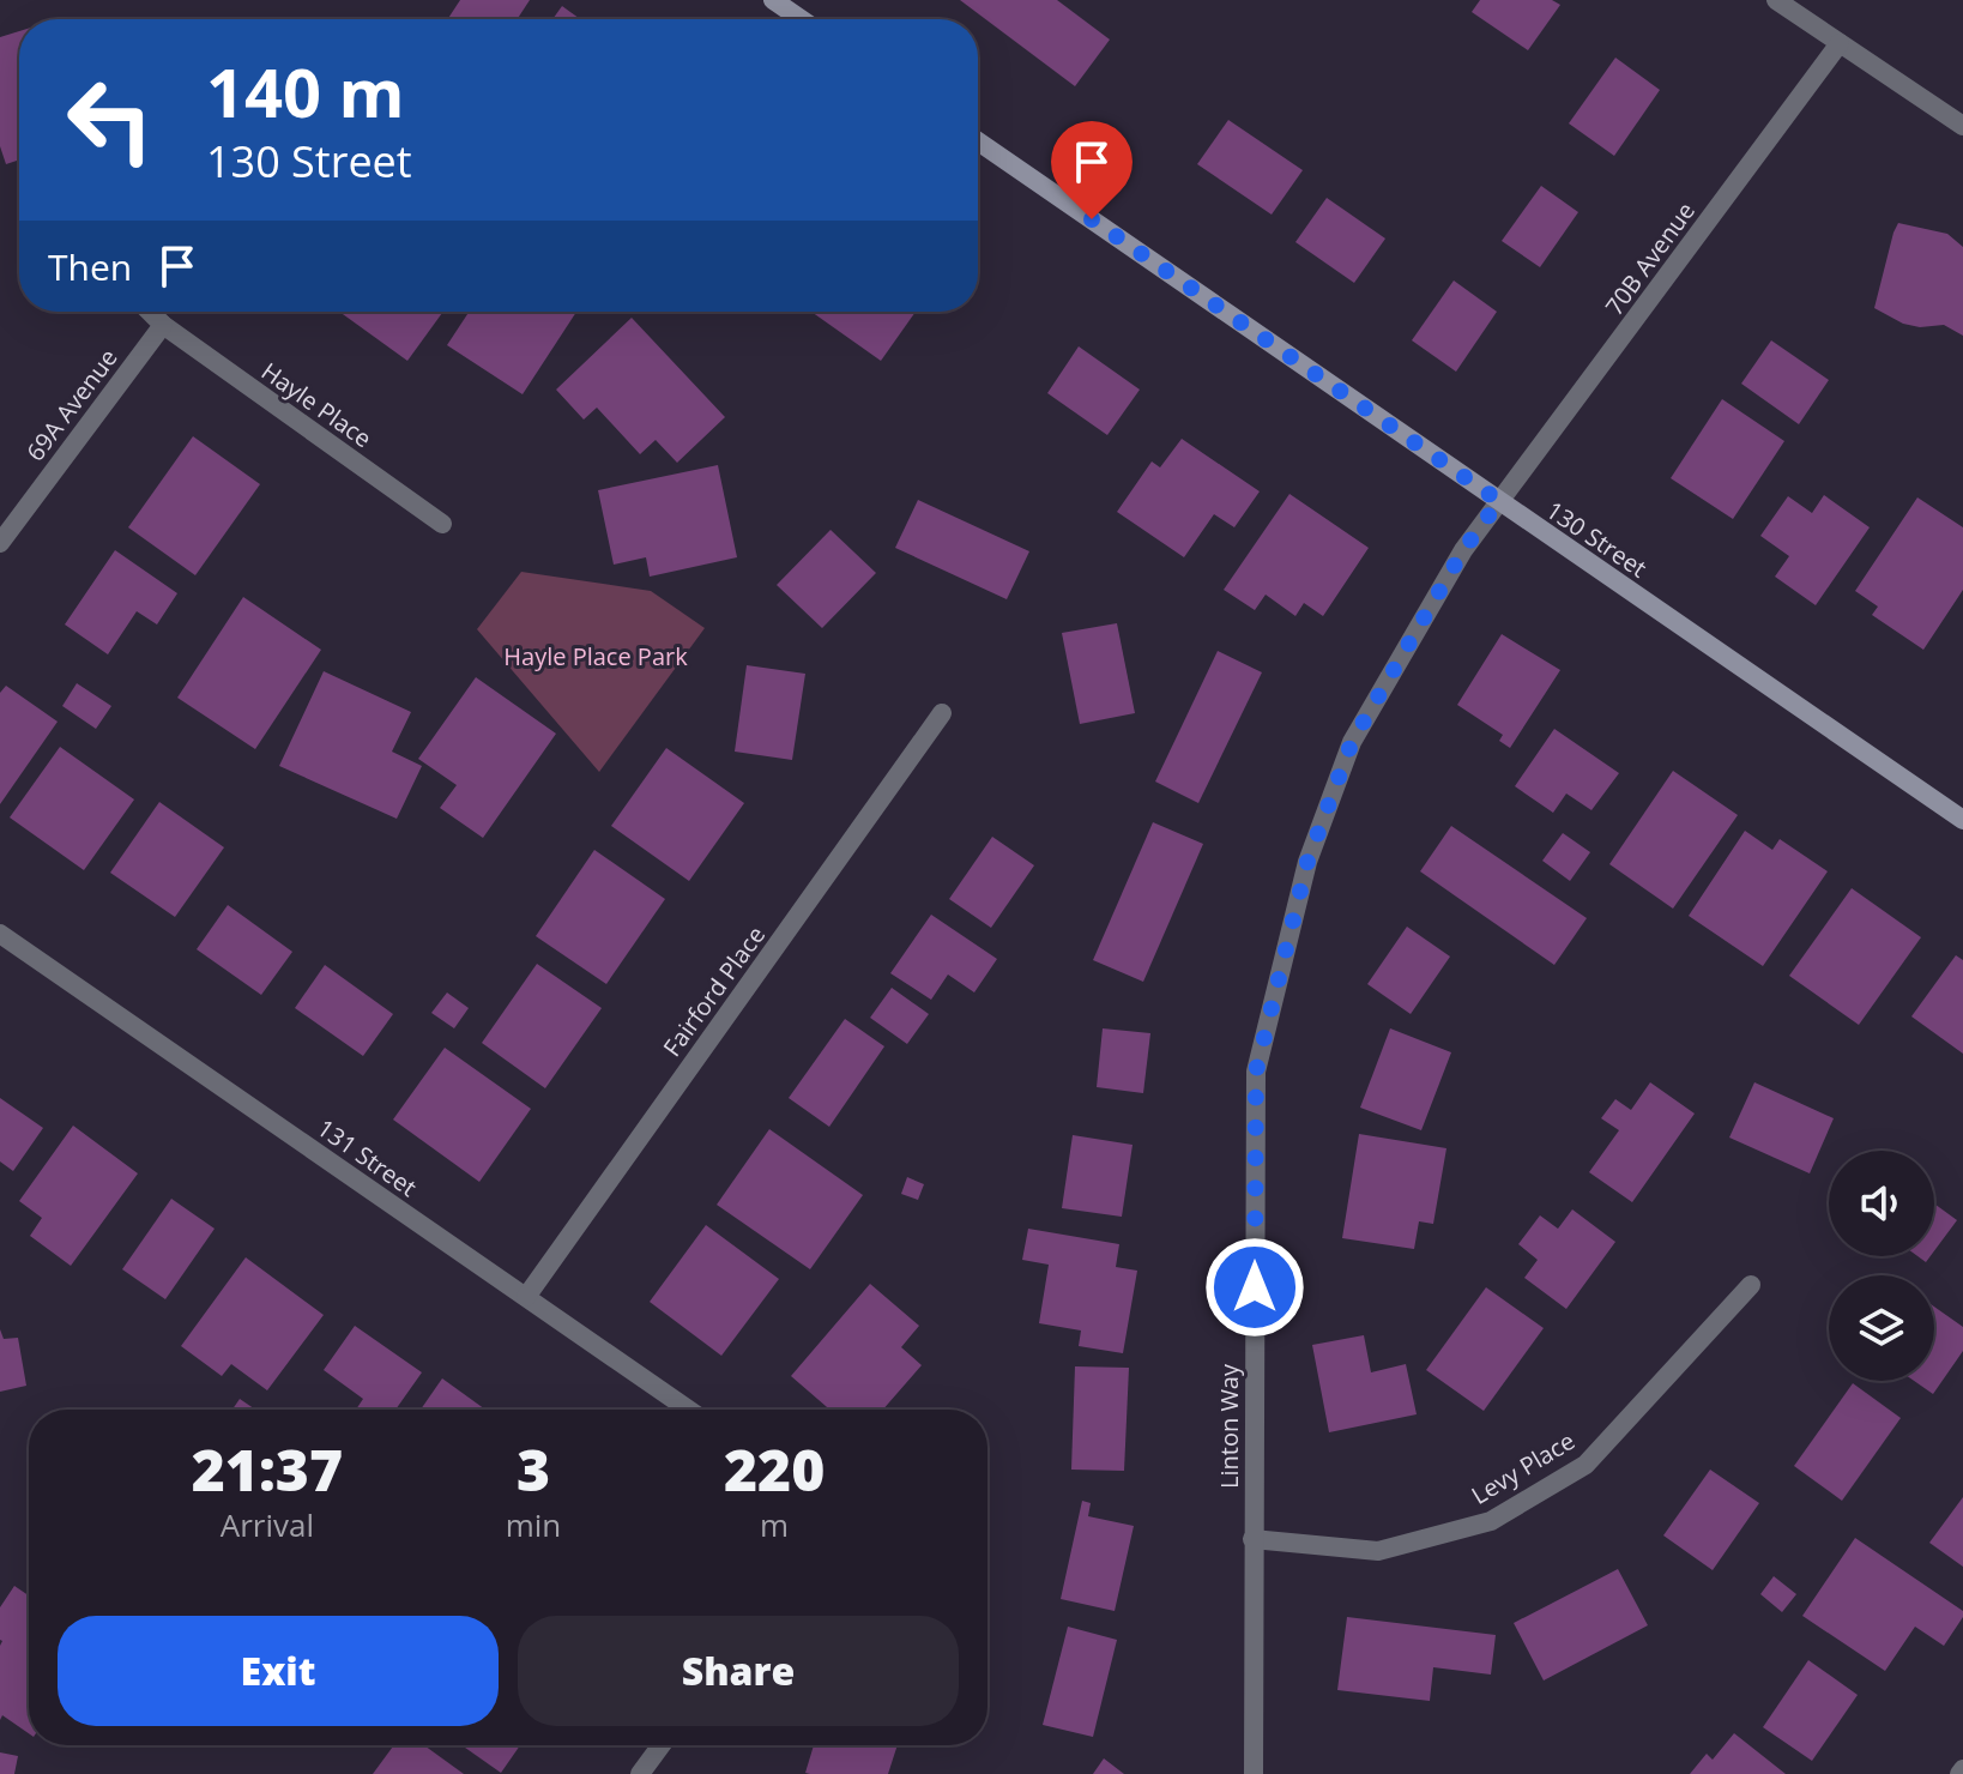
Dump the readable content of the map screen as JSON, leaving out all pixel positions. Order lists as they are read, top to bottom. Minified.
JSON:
{"streets":{"street":["70B Avenue","69A Avenue","Hayle Place","130 Street","Fairford Place","131 Street","Linton Way","Levy Place"]},"crossings":[["70B Avenue","130 Street"],["70B Avenue","Linton Way"],["69A Avenue","Hayle Place"],["130 Street","Linton Way"],["Fairford Place","131 Street"],["Linton Way","Levy Place"]],"parks":["Hayle Place Park"],"page":{"turn":["140 m","130 Street"],"then":"Then","eta":["21:37","Arrival","3","min","220","m"],"buttons":["Exit","Share"]}}
